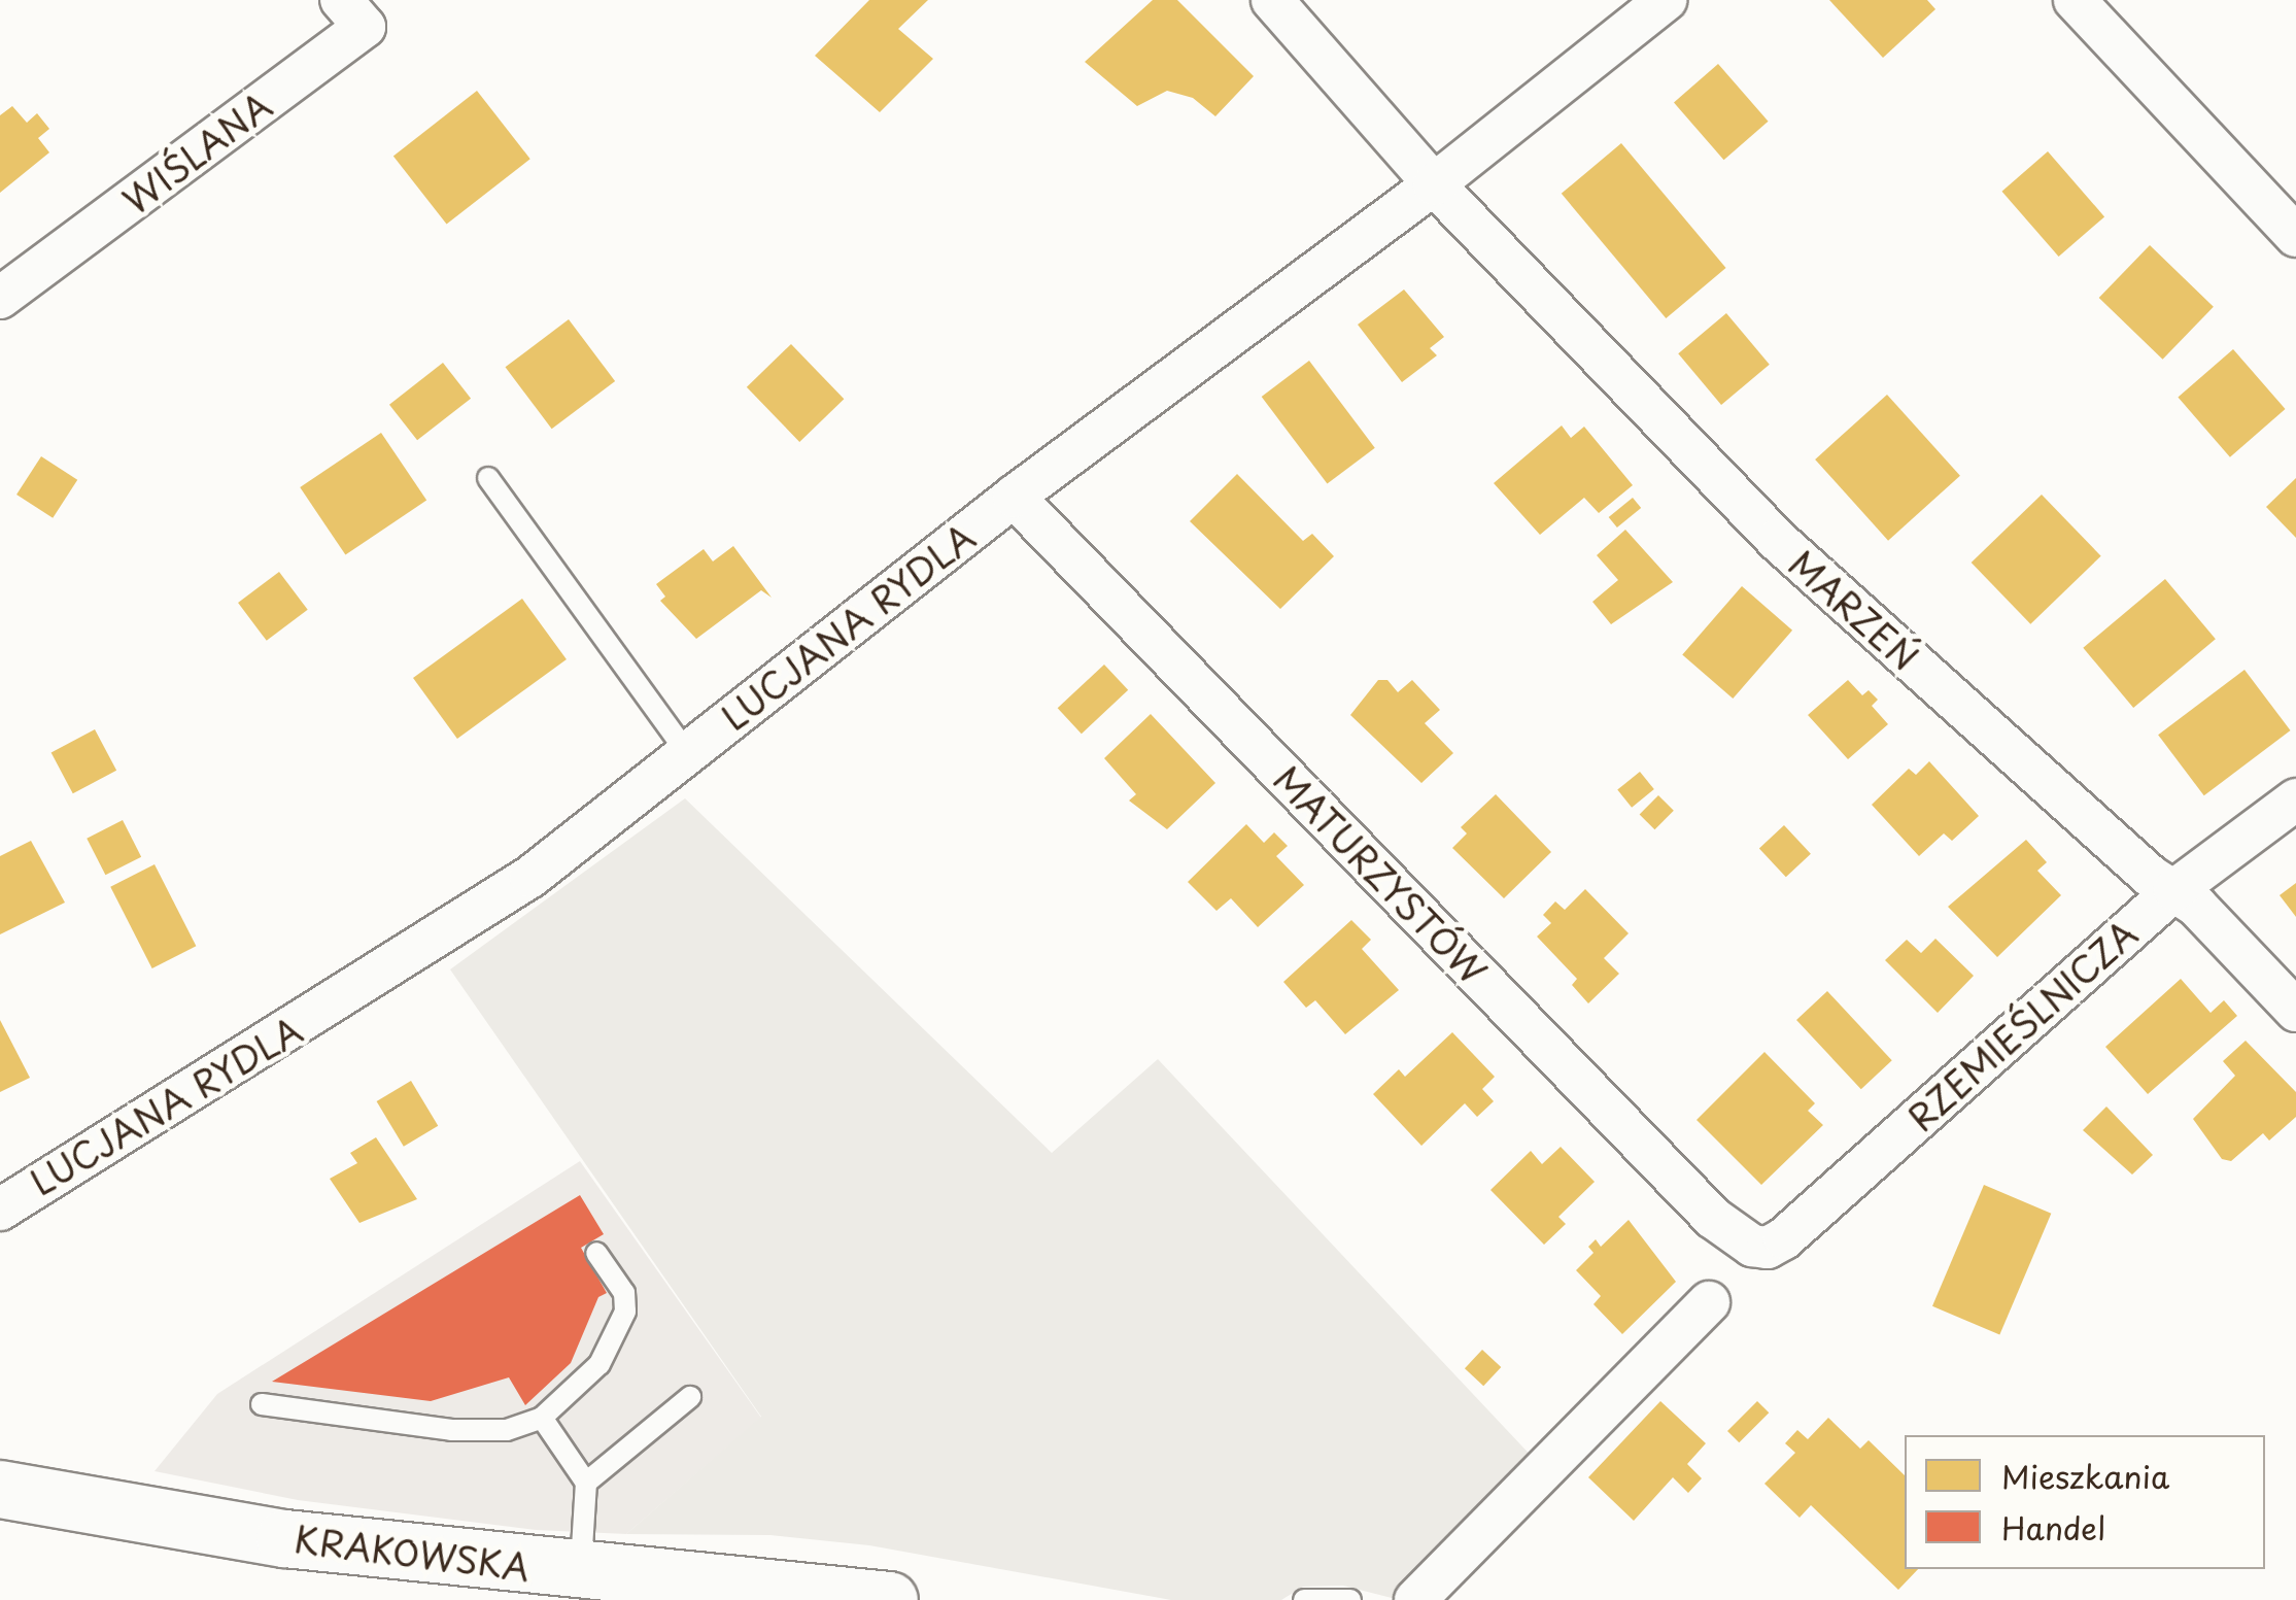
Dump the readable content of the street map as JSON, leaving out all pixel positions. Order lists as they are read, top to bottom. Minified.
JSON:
{"streets":{"main road":["KRAKOWSKA"],"street":["WIŚLANA","MARZEŃ","LUCJANA RYDLA","MATURZYSTÓW","RZEMIEŚLNICZA"]},"crossings":[["MARZEŃ","LUCJANA RYDLA"],["MARZEŃ","RZEMIEŚLNICZA"],["LUCJANA RYDLA","MATURZYSTÓW"],["MATURZYSTÓW","RZEMIEŚLNICZA"]],"legend":["Mieszkania","Handel"]}
